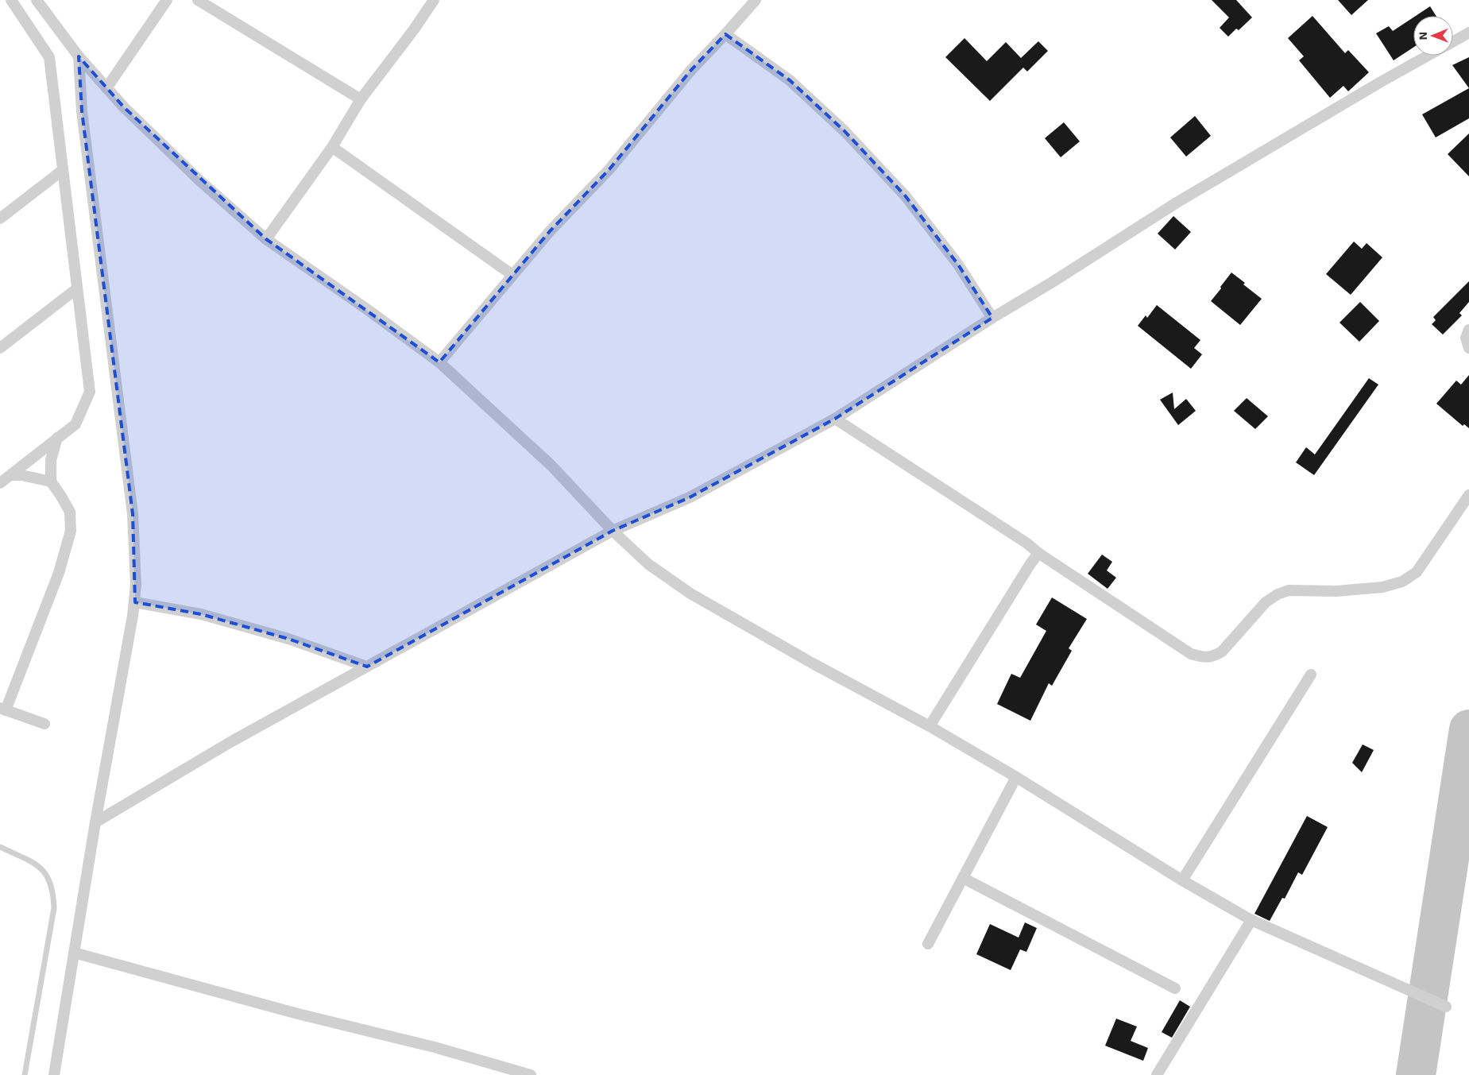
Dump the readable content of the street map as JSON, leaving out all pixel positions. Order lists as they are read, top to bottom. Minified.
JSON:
{"north":"left"}
